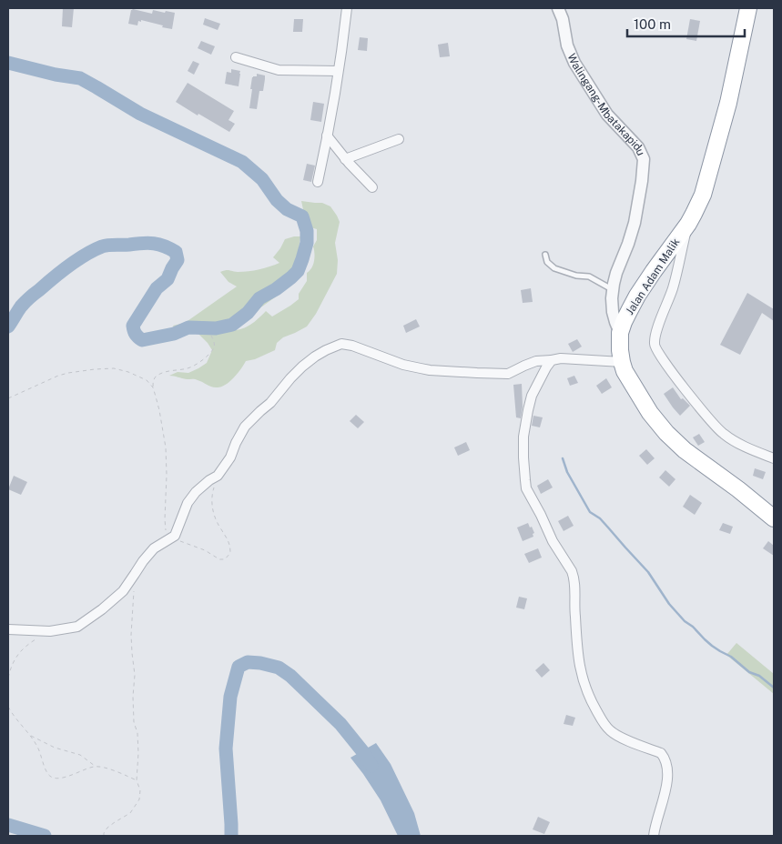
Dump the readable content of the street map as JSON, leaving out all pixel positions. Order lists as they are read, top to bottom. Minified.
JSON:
{"streets":{"highway":["Jalan Adam Malik"],"street":["Walingang-Mbatakapidu"]},"crossings":[["Walingang-Mbatakapidu","Jalan Adam Malik"]],"scale_bar":"100 m"}
